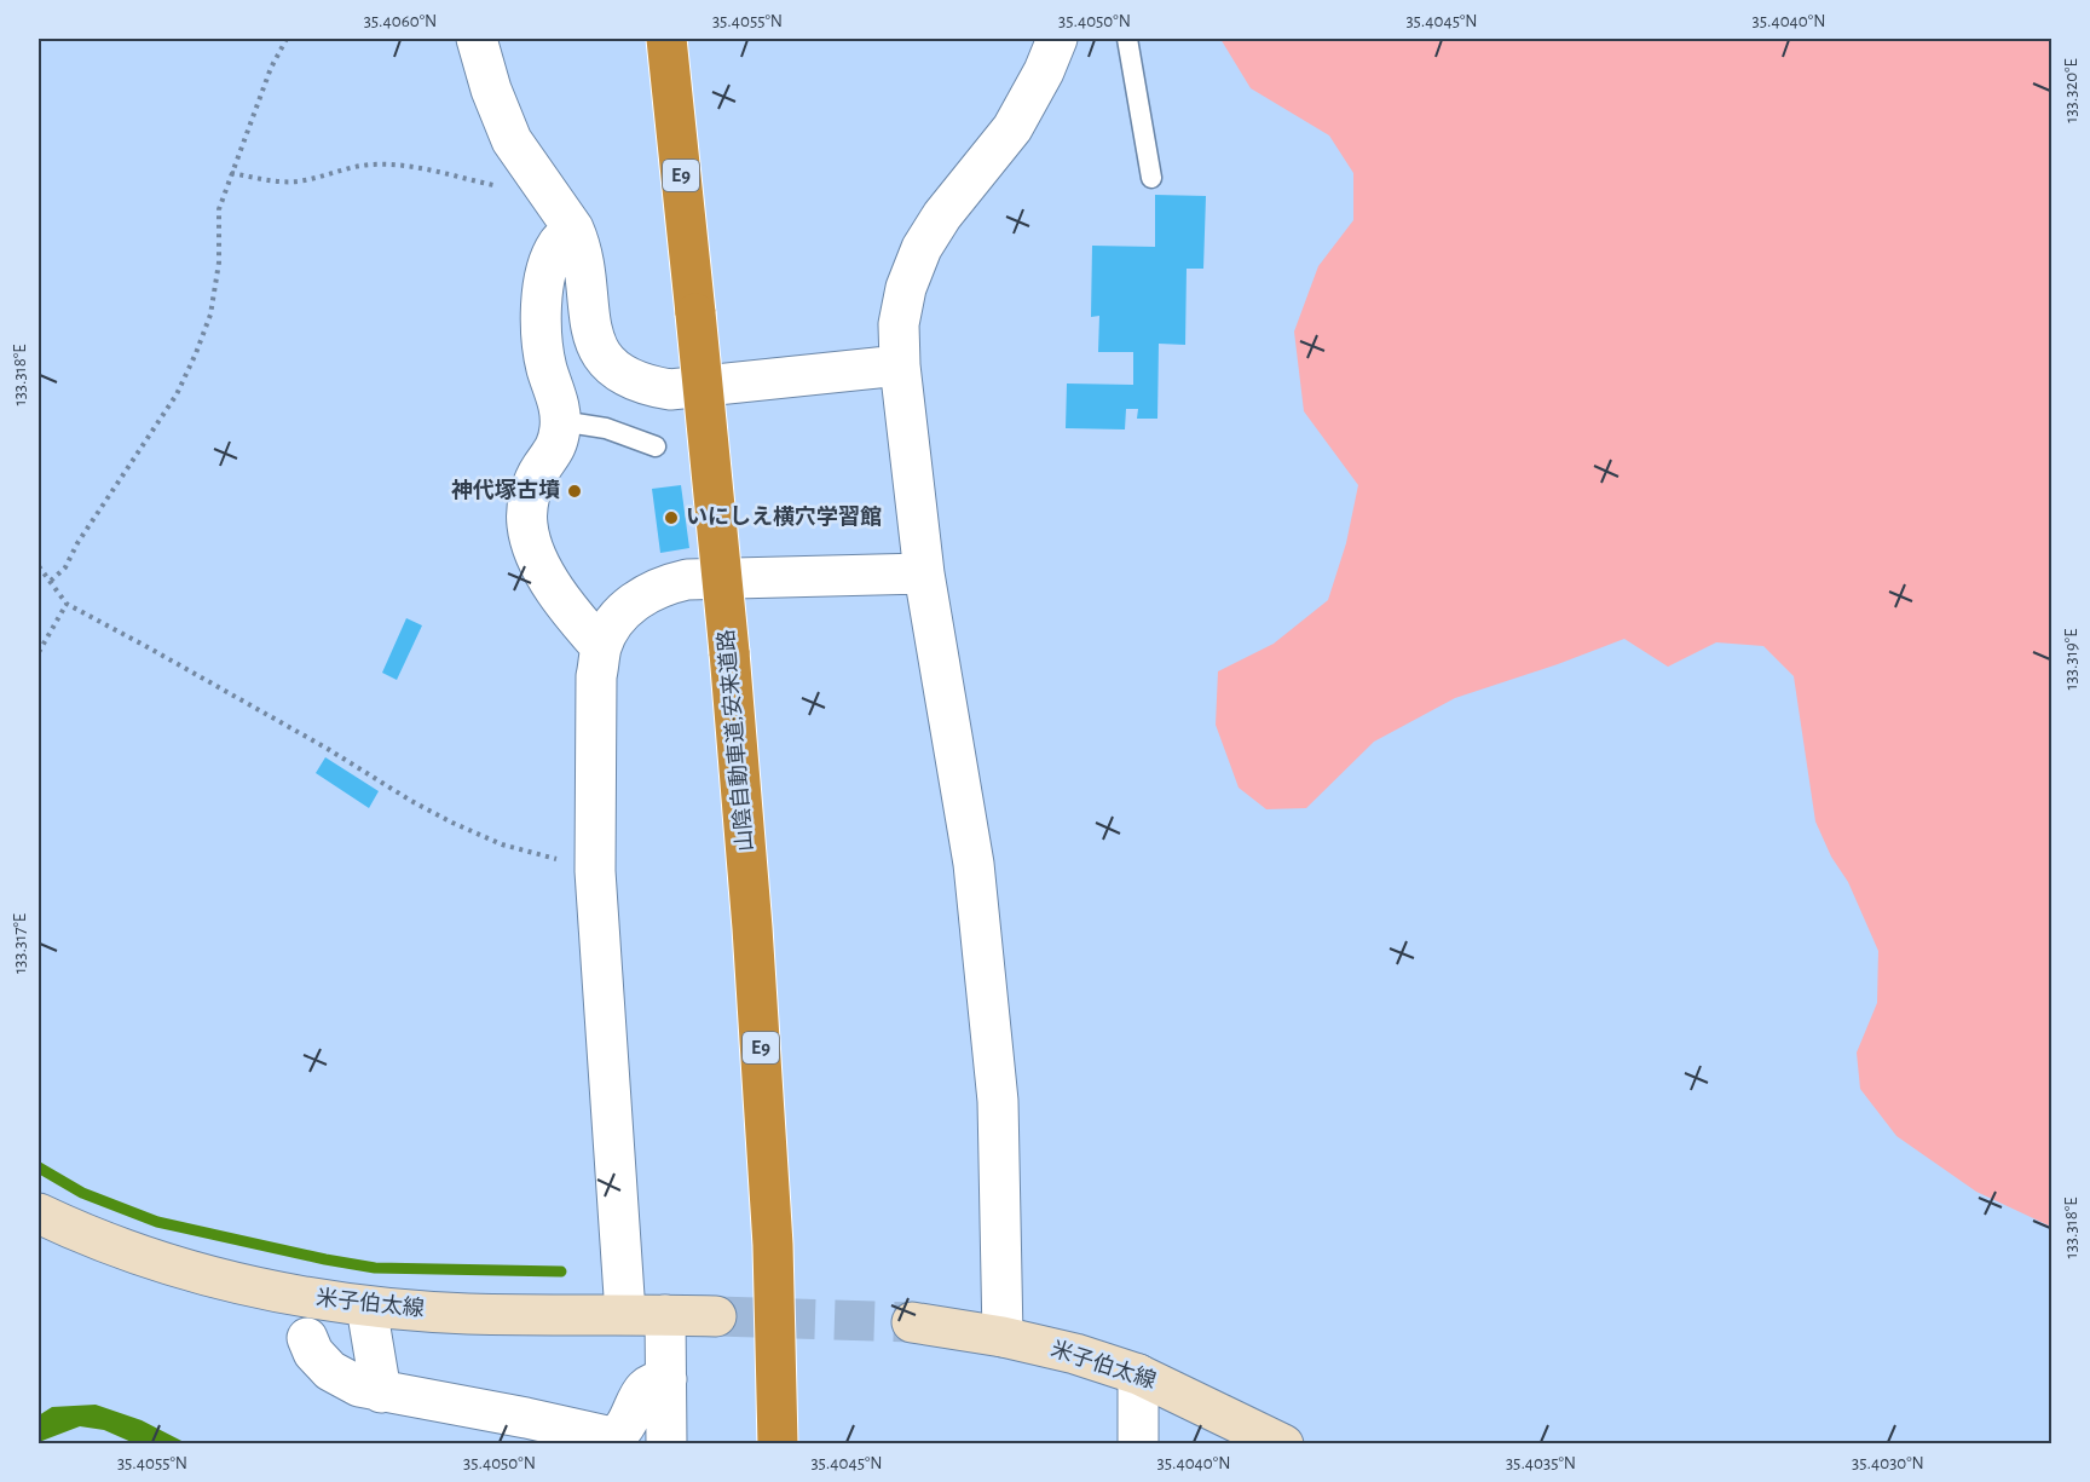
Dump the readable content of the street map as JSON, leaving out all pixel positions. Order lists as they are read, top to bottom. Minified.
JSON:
{"streets":{"highway":["E9","山陰自動車道;安来道路"],"main road":["米子伯太線"]},"places":["神代塚古墳","いにしえ横穴学習館"],"coordinates":["35.4060°N","35.4055°N","35.4050°N","35.4045°N","35.4040°N","133.320°E","133.318°E","133.319°E","133.317°E","35.4035°N","35.4030°N"]}
